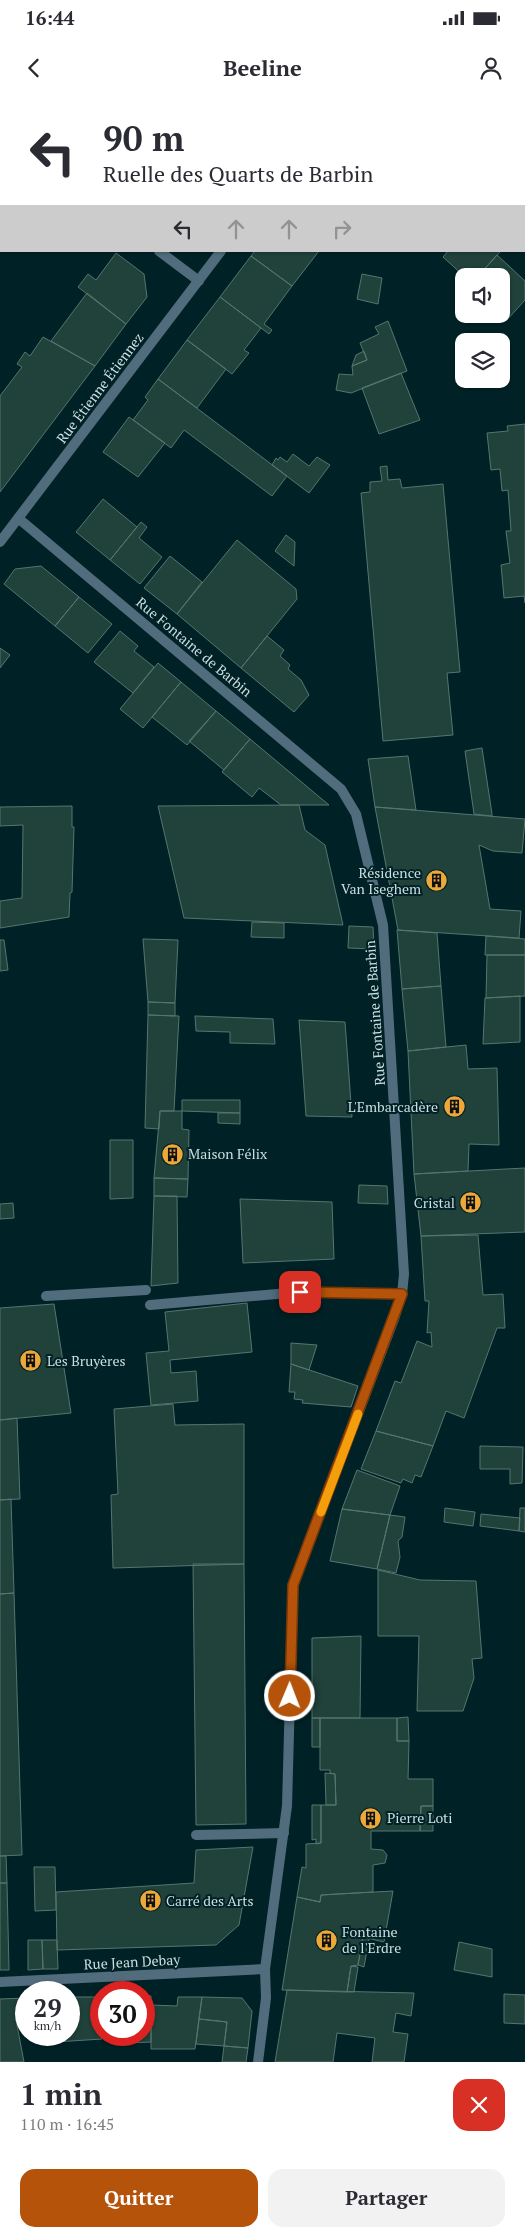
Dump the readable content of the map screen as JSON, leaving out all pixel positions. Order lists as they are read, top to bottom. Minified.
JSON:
{"streets":{"street":["Rue Étienne Étiennez","Rue Fontaine de Barbin","Rue Jean Debay"]},"crossings":[["Rue Étienne Étiennez","Rue Fontaine de Barbin"],["Rue Fontaine de Barbin","Rue Jean Debay"]],"places":{"building":["Résidence Van Iseghem","L'Embarcadère","Maison Félix","Cristal","Les Bruyères","Pierre Loti","Carré des Arts","Fontaine de l'Erdre"]},"page":{"status":"16:44","header":"Beeline","turn":["90 m","Ruelle des Quarts de Barbin"],"speed":"29 km/h","limit":"30","heading":["1 min","110 m · 16:45"],"buttons":["Quitter","Partager"]}}
